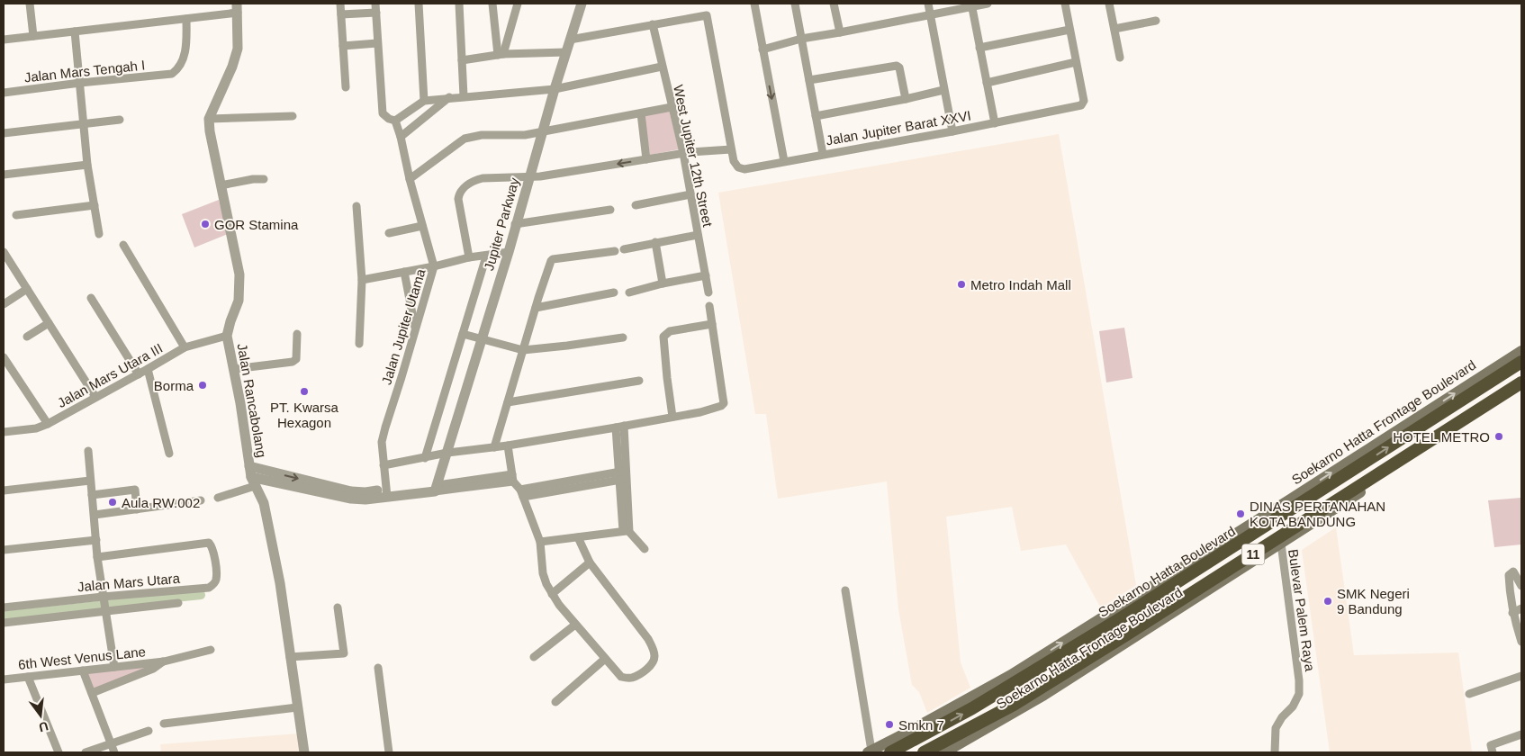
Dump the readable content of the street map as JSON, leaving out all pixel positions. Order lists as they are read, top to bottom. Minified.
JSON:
{"streets":{"highway":["11","Soekarno Hatta Boulevard"],"main road":["Soekarno Hatta Frontage Boulevard"],"street":["Jalan Mars Tengah I","Jalan Jupiter Barat XXVI","West Jupiter 12th Street","Jupiter Parkway","Jalan Jupiter Utama","Jalan Mars Utara III","Jalan Rancabolang","Jalan Mars Utara","Bulevar Palem Raya","6th West Venus Lane"]},"crossings":[["Jalan Mars Utara III","Jalan Rancabolang"],["Soekarno Hatta Frontage Boulevard","Bulevar Palem Raya"]],"places":["GOR Stamina","Metro Indah Mall","Borma","PT. Kwarsa Hexagon","HOTEL METRO","Aula RW.002","DINAS PERTANAHAN KOTA BANDUNG","SMK Negeri 9 Bandung","Smkn 7"],"north":"bottom"}
